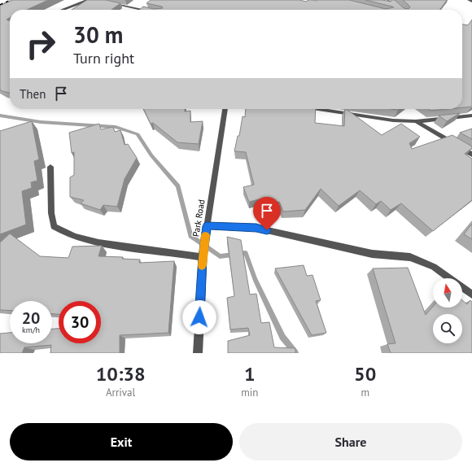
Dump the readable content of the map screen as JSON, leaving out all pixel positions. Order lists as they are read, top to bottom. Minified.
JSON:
{"streets":{"street":["Park Road"]},"north":"top","page":{"turn":["30 m","Turn right"],"then":"Then","speed":"20 km/h","limit":"30","eta":["10:38","Arrival","1","min","50","m"],"buttons":["Exit","Share"]}}
